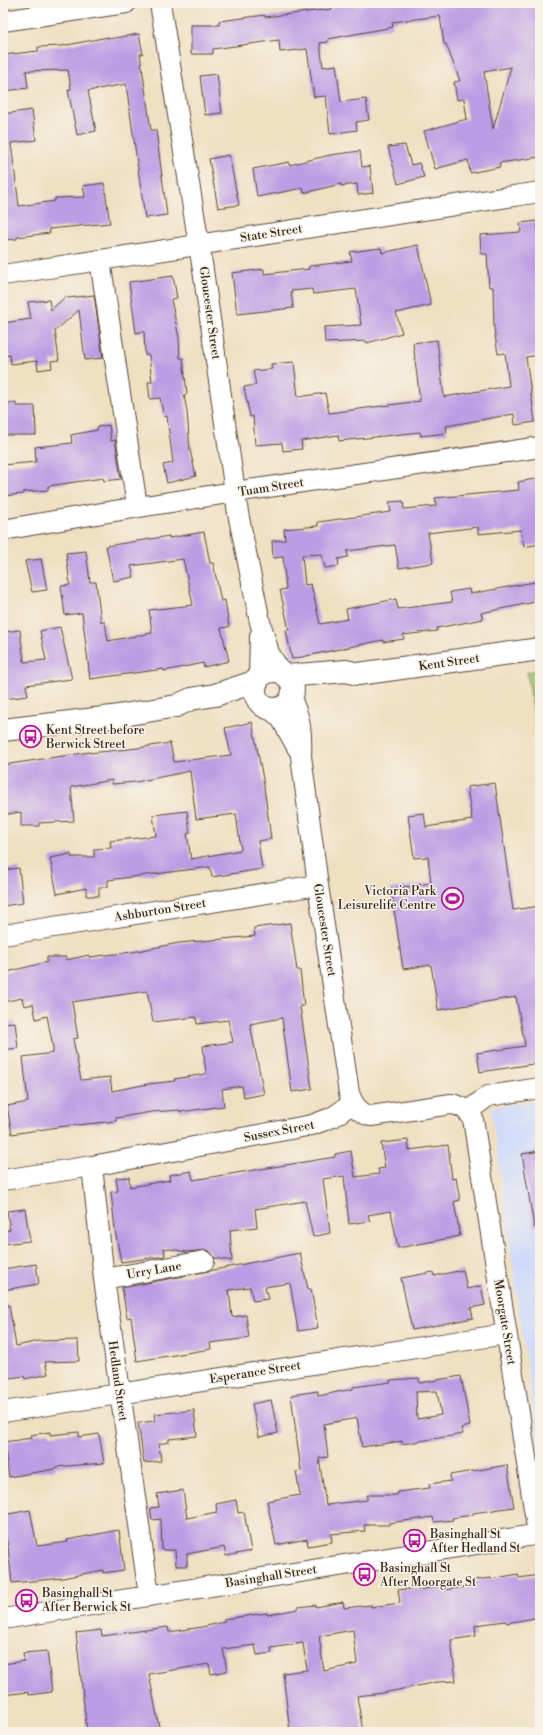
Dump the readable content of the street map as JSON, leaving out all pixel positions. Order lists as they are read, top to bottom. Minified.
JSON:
{"streets":{"main road":["Kent Street"],"street":["State Street","Gloucester Street","Tuam Street","Ashburton Street","Sussex Street","Urry Lane","Moorgate Street","Esperance Street","Hedland Street","Basinghall Street"]},"crossings":[["State Street","Gloucester Street"],["Gloucester Street","Tuam Street"],["Gloucester Street","Kent Street"],["Gloucester Street","Ashburton Street"],["Gloucester Street","Sussex Street"],["Sussex Street","Hedland Street"],["Urry Lane","Hedland Street"],["Moorgate Street","Esperance Street"],["Moorgate Street","Basinghall Street"],["Esperance Street","Hedland Street"],["Hedland Street","Basinghall Street"]],"places":{"bus stop":["Kent Street before Berwick Street","Basinghall St After Hedland St","Basinghall St After Moorgate St","Basinghall St After Berwick St"],"sports":["Victoria Park Leisurelife Centre"]}}
